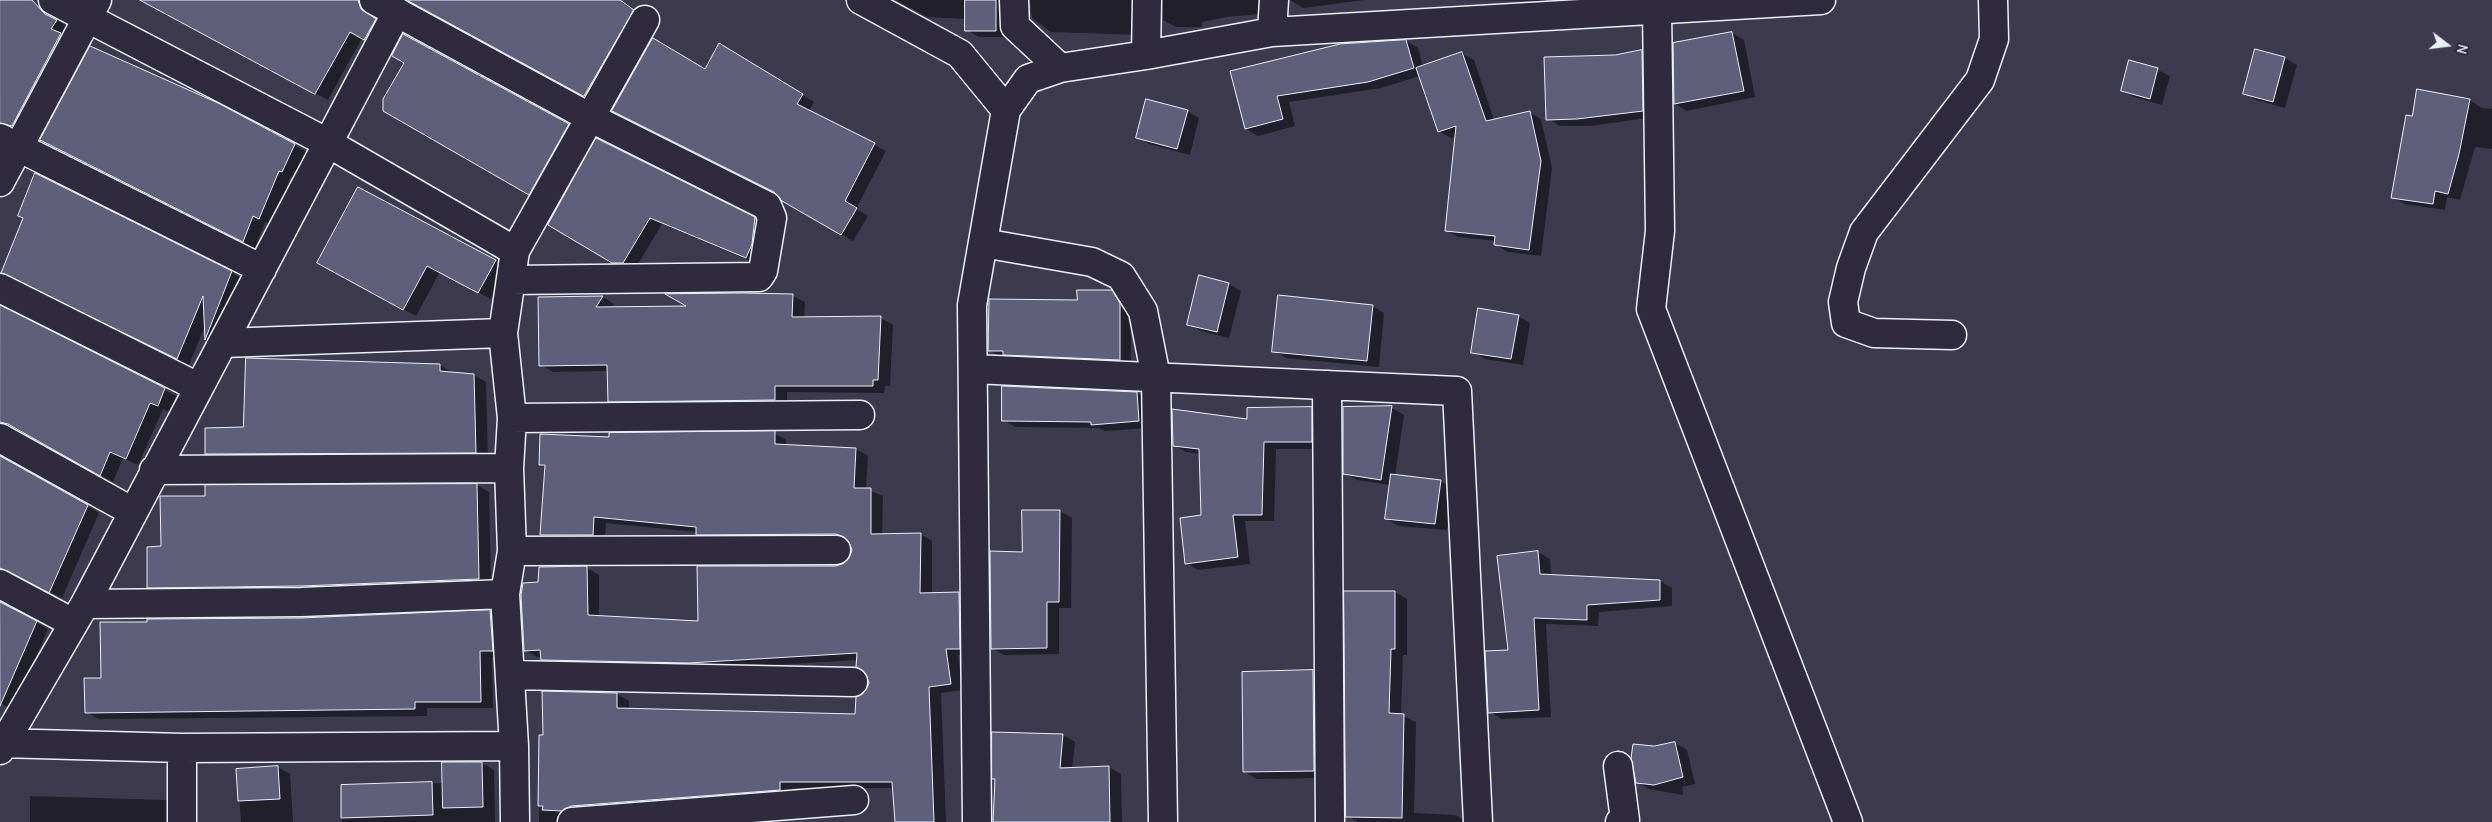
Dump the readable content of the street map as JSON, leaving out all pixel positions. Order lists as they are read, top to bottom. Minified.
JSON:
{"north":"right"}
